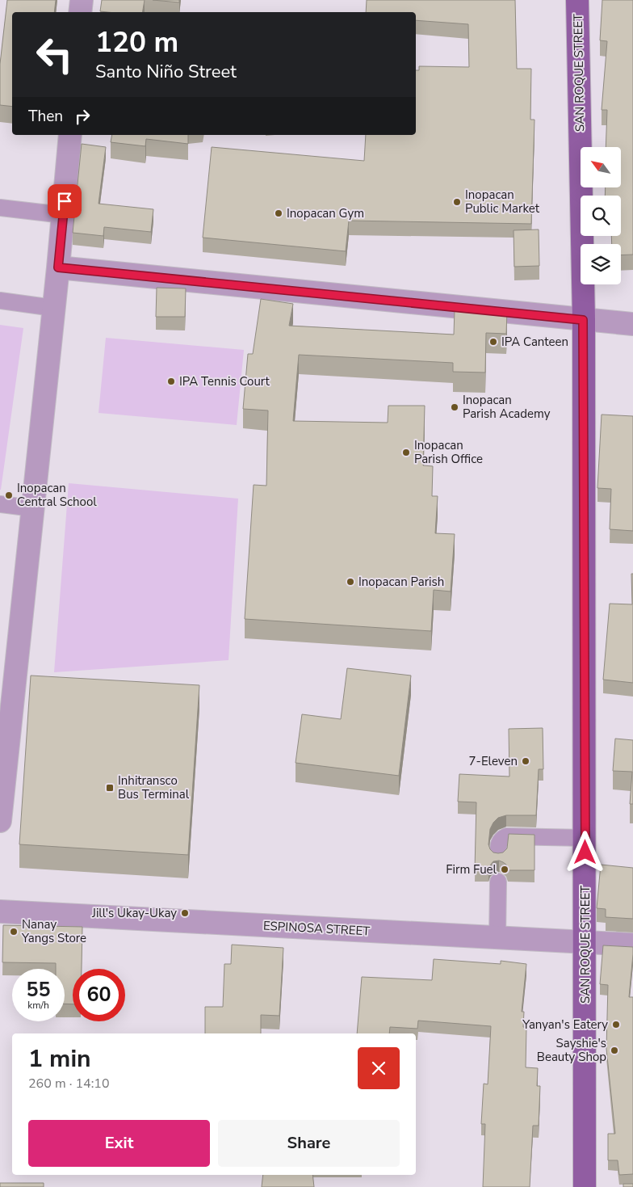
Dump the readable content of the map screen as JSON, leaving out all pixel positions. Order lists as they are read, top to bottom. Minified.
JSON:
{"streets":{"main road":["SAN ROQUE STREET"],"street":["ESPINOSA STREET"]},"crossings":[["SAN ROQUE STREET","ESPINOSA STREET"]],"places":{"other":["Inopacan Public Market","Inopacan Gym","IPA Canteen","IPA Tennis Court","Inopacan Parish Academy","Inopacan Parish Office","Inopacan Central School","Inopacan Parish","7-Eleven","Firm Fuel","Jill's Ukay-Ukay","Nanay Yangs Store","Yanyan's Eatery","Sayshie's Beauty Shop"],"transit":["Inhitransco Bus Terminal"]},"north":"top left","page":{"turn":["120 m","Santo Niño Street"],"then":"Then","speed":"55 km/h","limit":"60","heading":["1 min","260 m · 14:10"],"buttons":["Exit","Share"]}}
